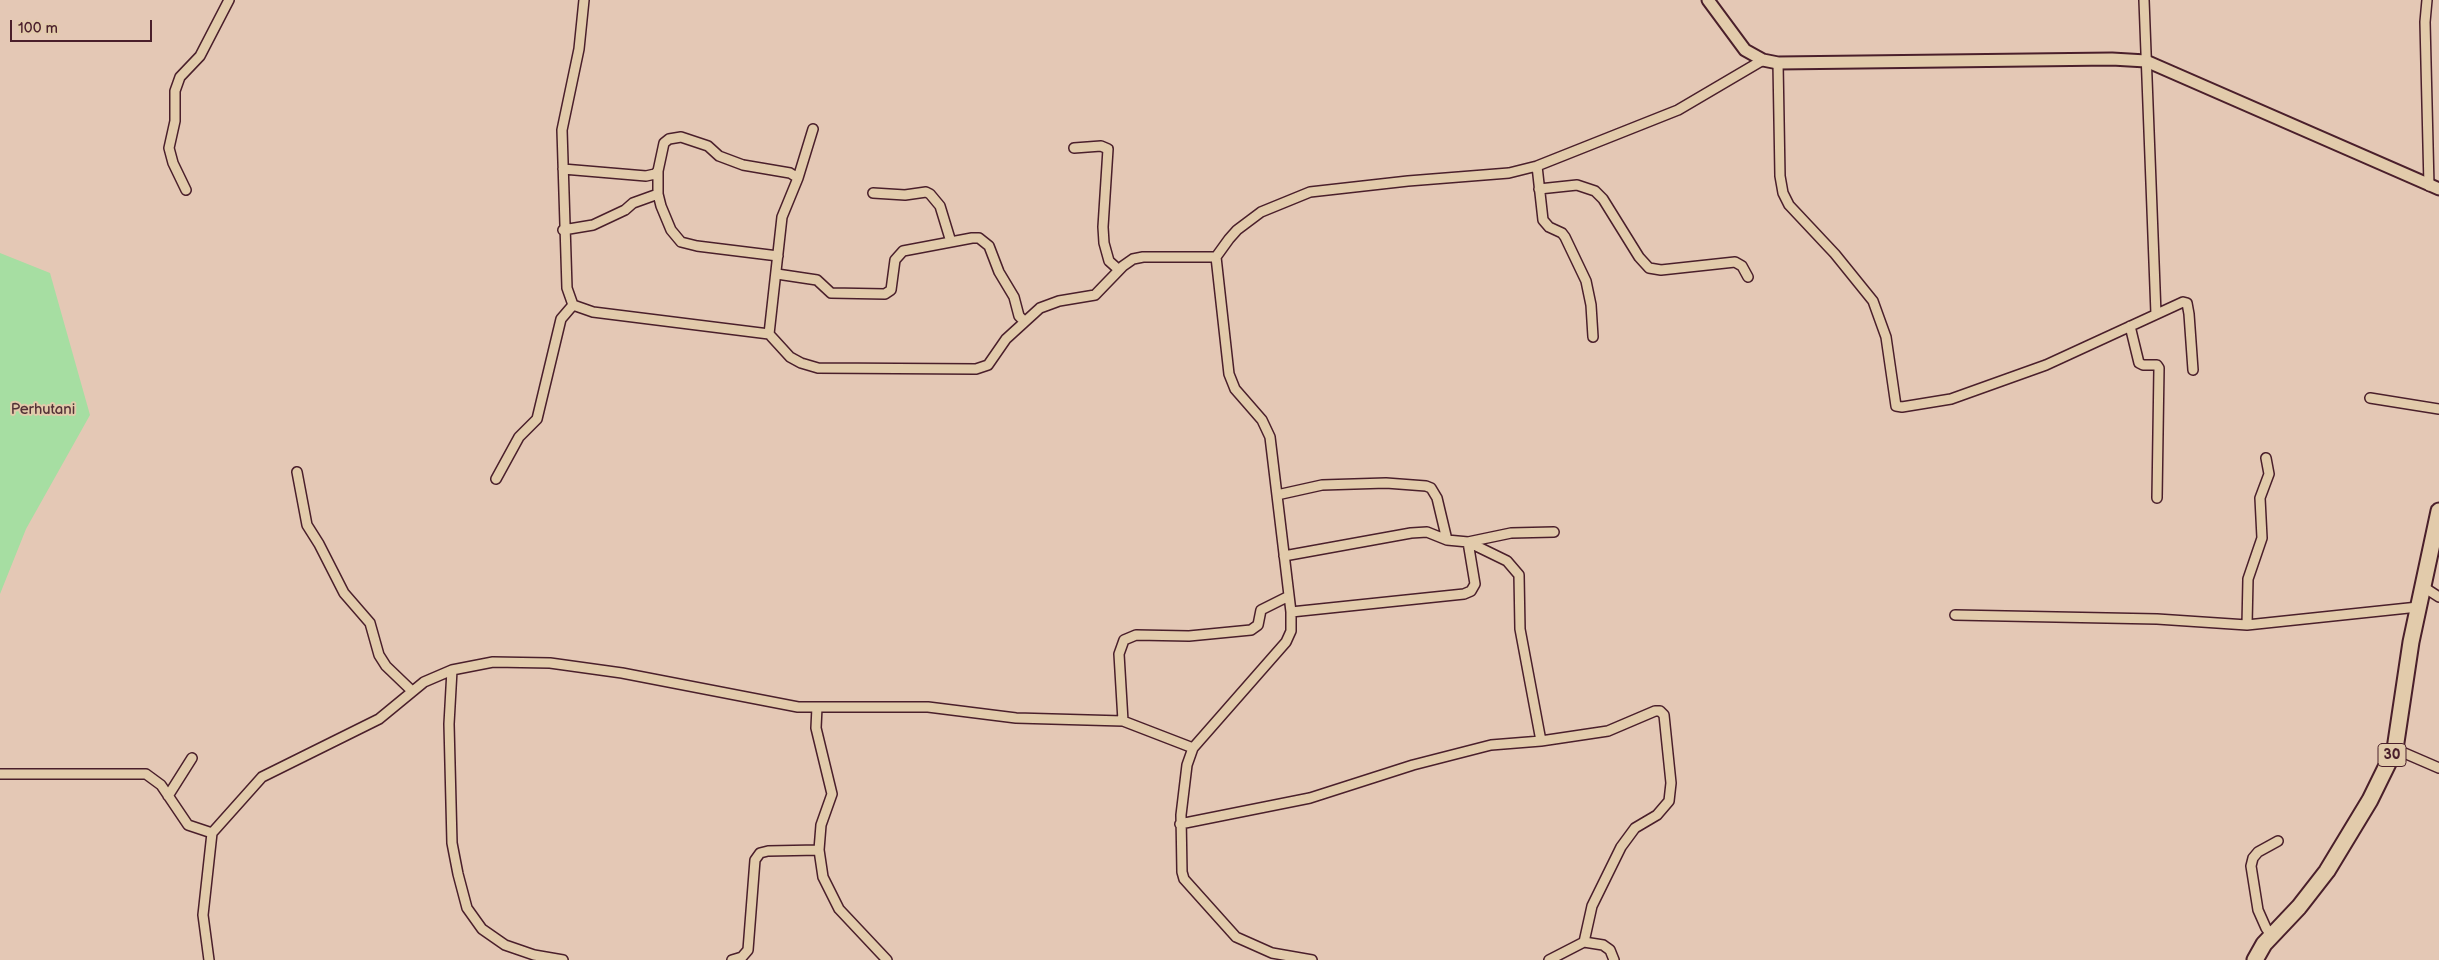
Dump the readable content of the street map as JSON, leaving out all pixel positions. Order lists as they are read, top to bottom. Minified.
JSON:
{"streets":{"highway":["30"]},"parks":["Perhutani"],"scale_bar":"100 m"}
